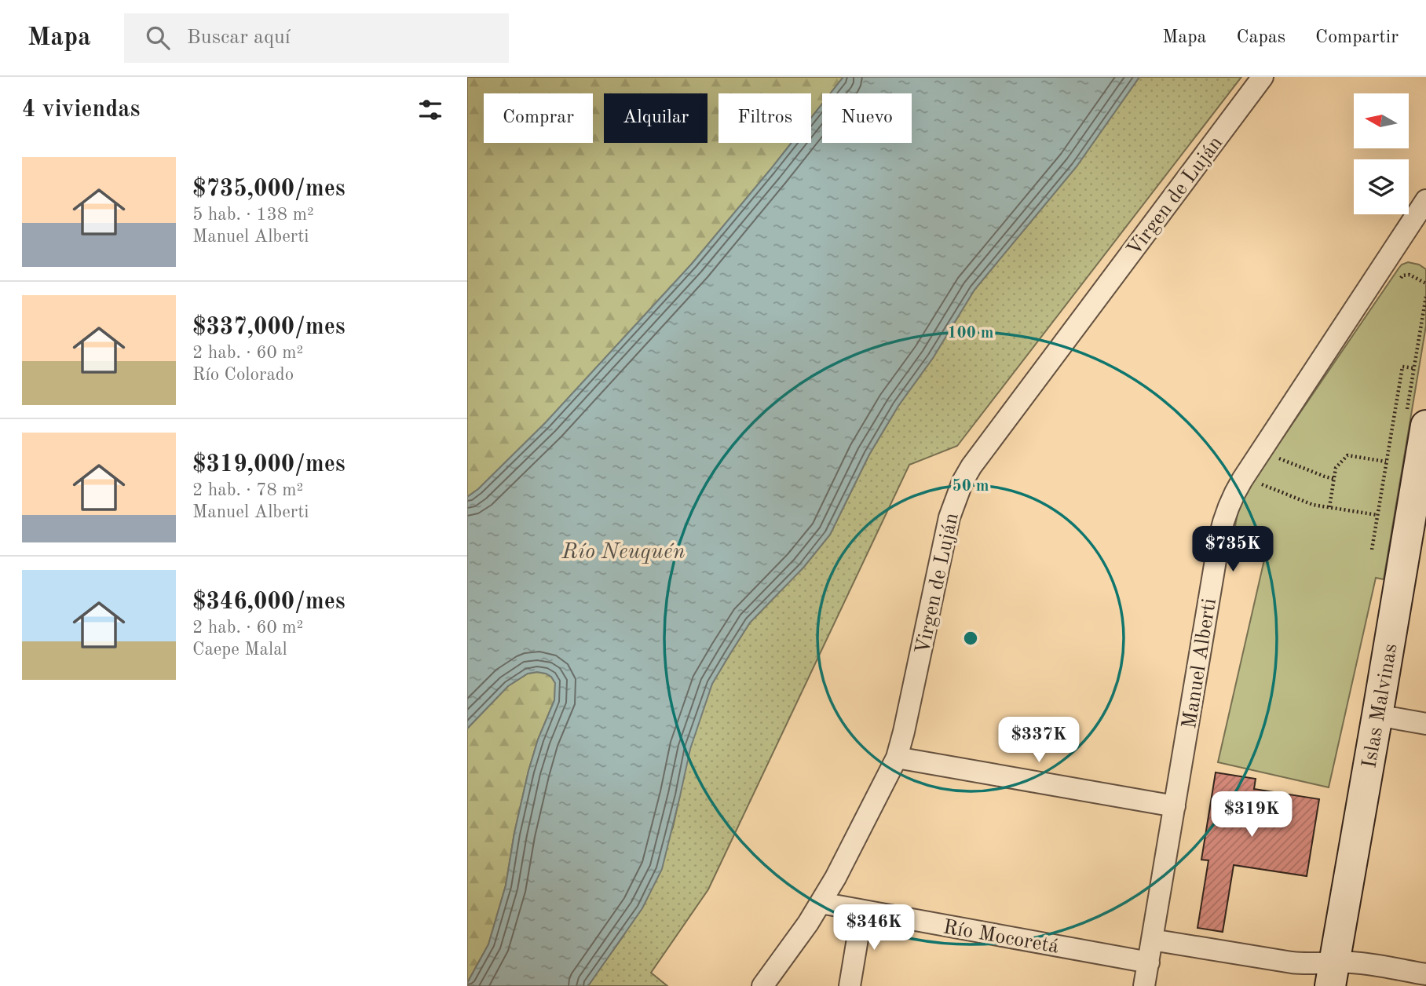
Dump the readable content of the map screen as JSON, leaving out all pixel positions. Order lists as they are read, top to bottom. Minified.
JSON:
{"streets":{"main road":["Islas Malvinas"],"street":["Virgen de Luján","Manuel Alberti","Río Mocoretá"]},"crossings":[["Virgen de Luján","Río Mocoretá"],["Manuel Alberti","Río Mocoretá"]],"water":["Río Neuquén"],"north":"left","page":{"header":"Mapa","search":"Buscar aquí","nav":["Mapa","Capas","Compartir"],"heading":"4 viviendas","chip":["Comprar","Alquilar","Filtros","Nuevo"],"list":[{"name":"$735,000/mes","note":"5 hab. · 138 m² · Manuel Alberti"},{"name":"$337,000/mes","note":"2 hab. · 60 m² · Río Colorado"},{"name":"$319,000/mes","note":"2 hab. · 78 m² · Manuel Alberti"},{"name":"$346,000/mes","note":"2 hab. · 60 m² · Caepe Malal"}],"price":["$735K","$337K","$319K","$346K"]},"rings":["100 m","50 m"]}
